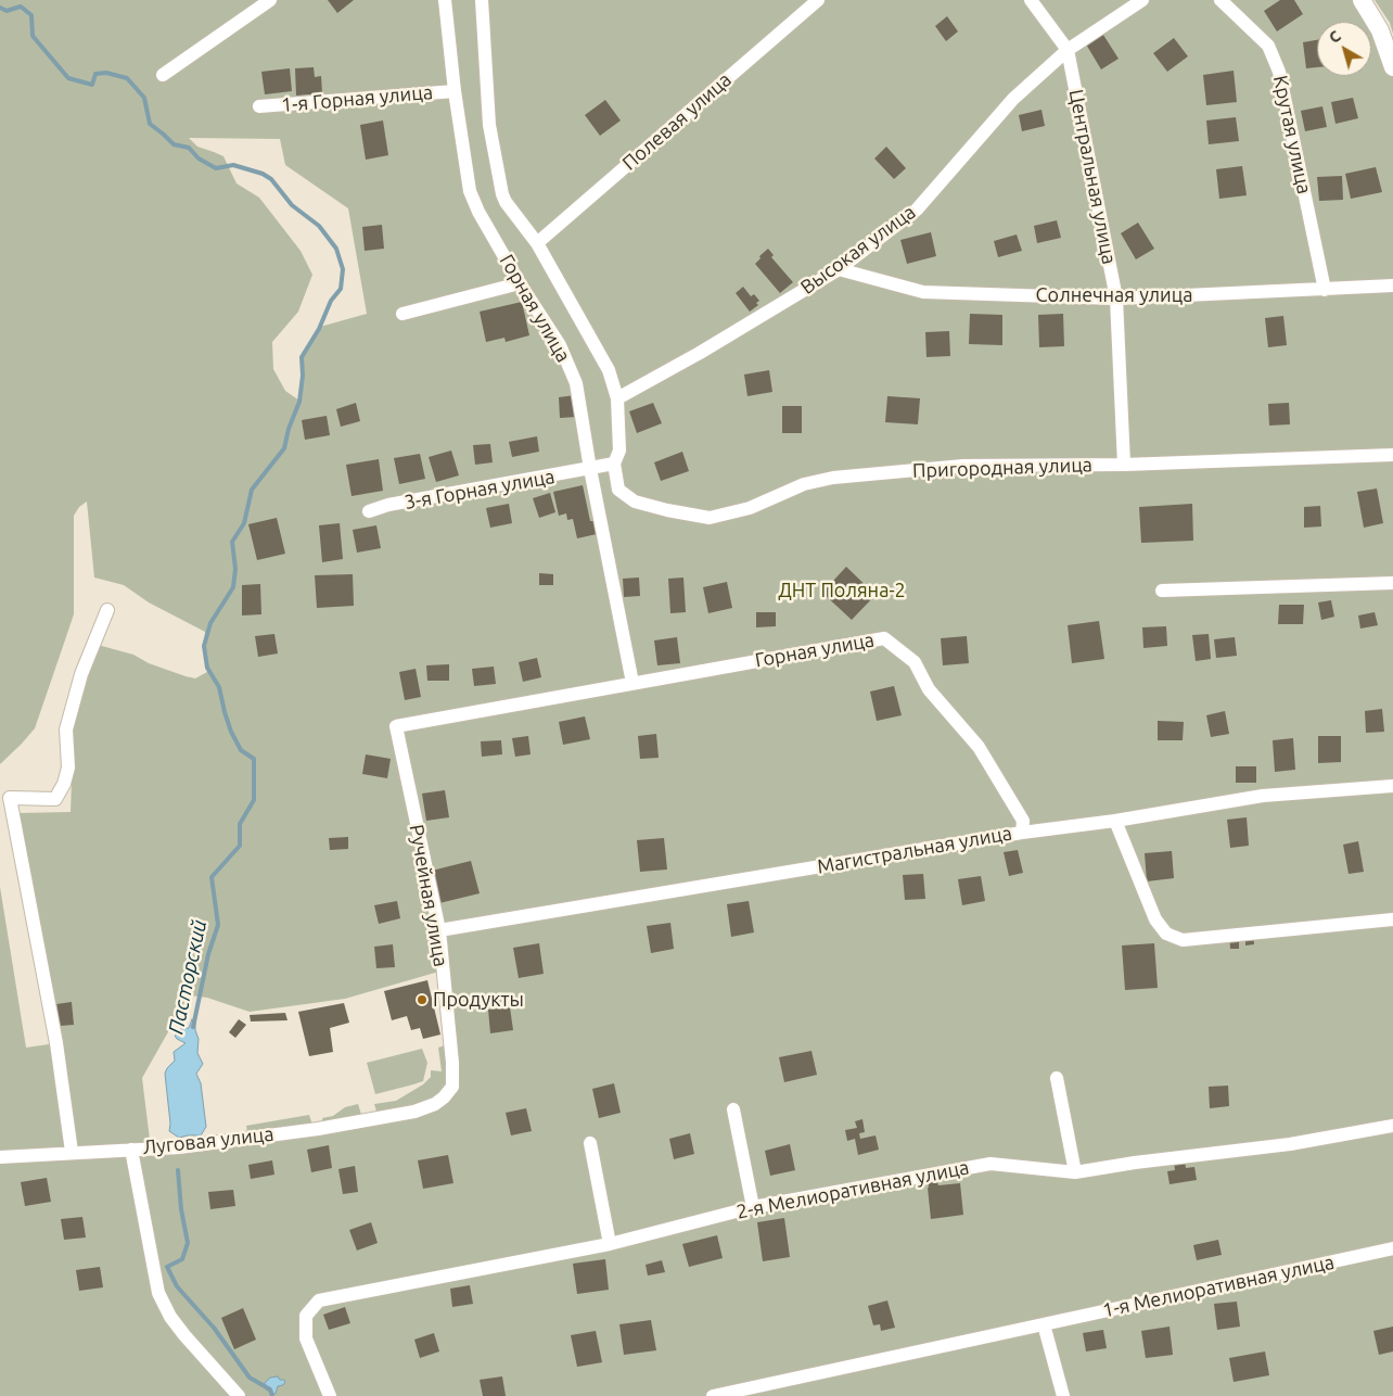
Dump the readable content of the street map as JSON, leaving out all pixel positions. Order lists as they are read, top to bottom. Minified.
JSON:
{"streets":{"street":["1-я Горная улица","Полевая улица","Крутая улица","Центральная улица","Высокая улица","Солнечная улица","Горная улица","Пригородная улица","3-я Горная улица","Магистральная улица","Ручейная улица","Луговая улица","2-я Мелиоративная улица","1-я Мелиоративная улица"]},"crossings":[["1-я Горная улица","Горная улица"],["Крутая улица","Солнечная улица"],["Центральная улица","Высокая улица"],["Центральная улица","Солнечная улица"],["Центральная улица","Пригородная улица"],["Высокая улица","Солнечная улица"],["Горная улица","3-я Горная улица"],["Горная улица","Магистральная улица"],["Горная улица","Ручейная улица"],["Пригородная улица","3-я Горная улица"],["Магистральная улица","Ручейная улица"],["Ручейная улица","Луговая улица"]],"water":["Пасторский"],"parks":["ДНТ Поляна-2"],"places":["Продукты"],"north":"top left"}
